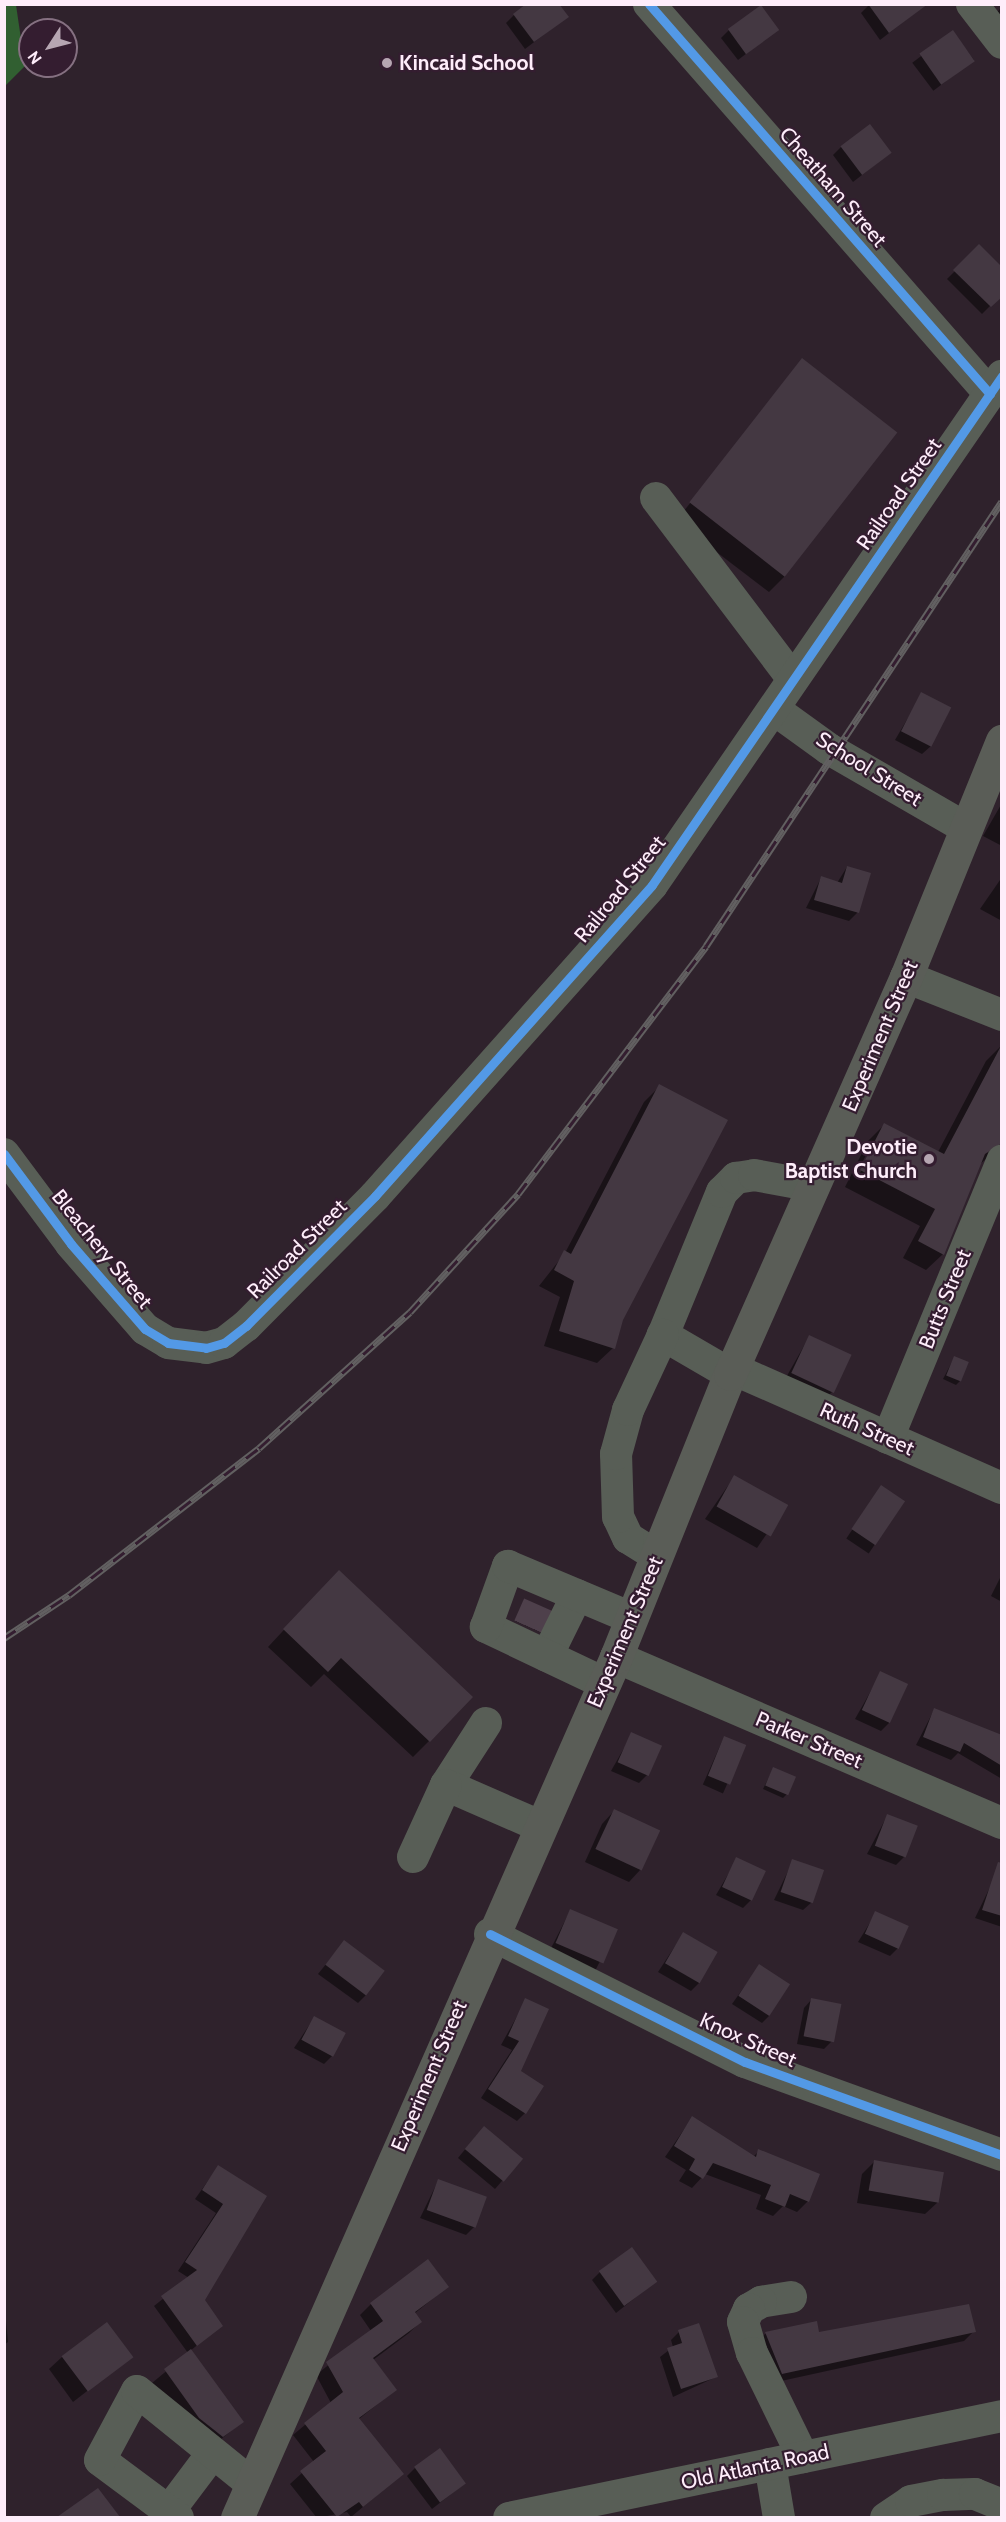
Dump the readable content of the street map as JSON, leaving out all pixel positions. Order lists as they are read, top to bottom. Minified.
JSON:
{"streets":{"main road":["Experiment Street"],"street":["Cheatham Street","Railroad Street","School Street","Bleachery Street","Butts Street","Ruth Street","Parker Street","Knox Street","Old Atlanta Road"]},"crossings":[["Cheatham Street","Railroad Street"],["Railroad Street","School Street"],["Railroad Street","Bleachery Street"],["School Street","Experiment Street"],["Experiment Street","Ruth Street"],["Experiment Street","Parker Street"],["Experiment Street","Knox Street"],["Butts Street","Ruth Street"]],"places":["Kincaid School","Devotie Baptist Church"],"north":"bottom left"}
